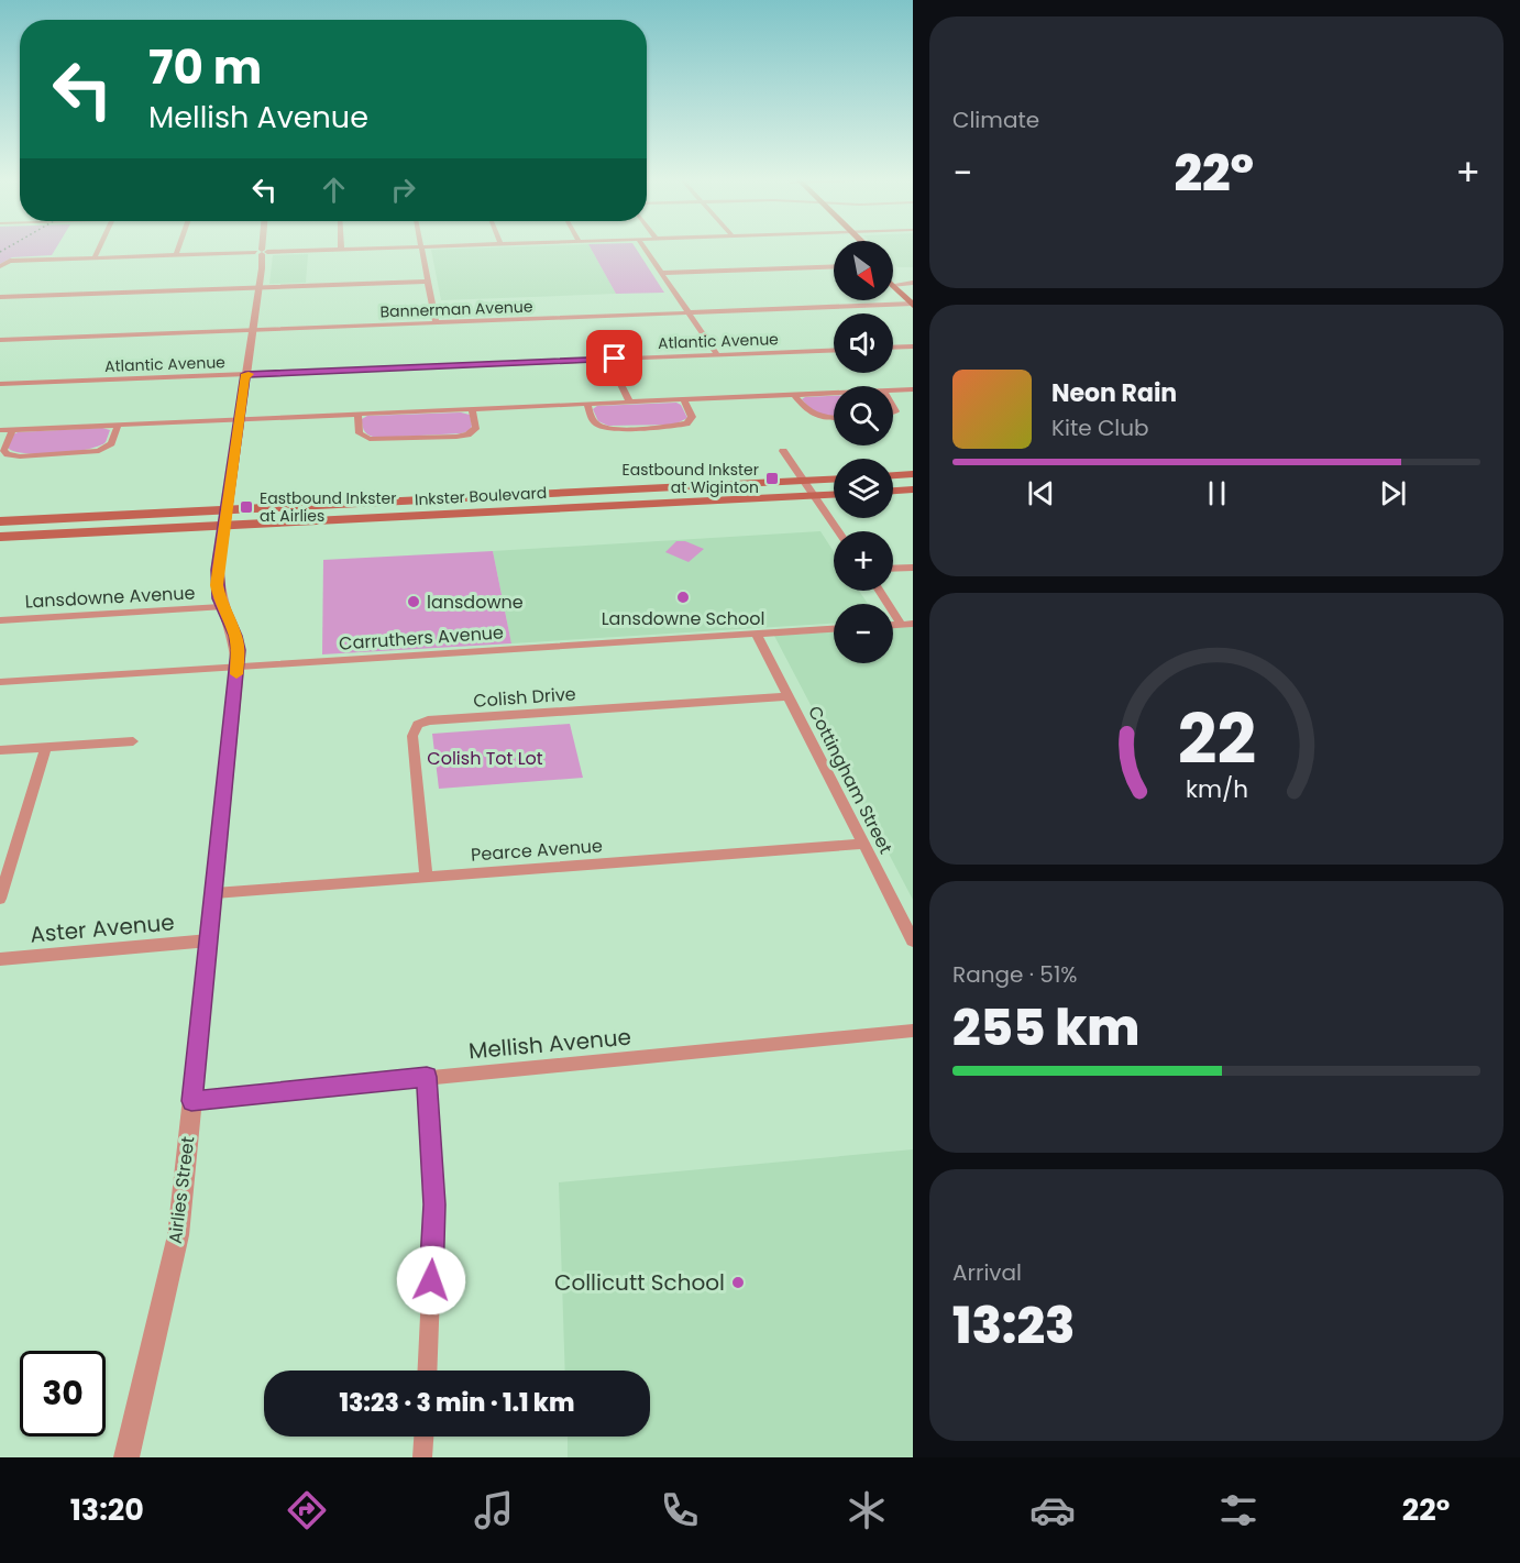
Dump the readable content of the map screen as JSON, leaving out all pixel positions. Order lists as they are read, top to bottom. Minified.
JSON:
{"streets":{"main road":["Inkster Boulevard"],"street":["Bannerman Avenue","Atlantic Avenue","Lansdowne Avenue","Carruthers Avenue","Colish Drive","Cottingham Street","Pearce Avenue","Aster Avenue","Mellish Avenue","Airlies Street"]},"crossings":[["Bannerman Avenue","Airlies Street"],["Atlantic Avenue","Airlies Street"],["Inkster Boulevard","Airlies Street"],["Lansdowne Avenue","Airlies Street"],["Carruthers Avenue","Cottingham Street"],["Carruthers Avenue","Airlies Street"],["Colish Drive","Cottingham Street"],["Colish Drive","Pearce Avenue"],["Cottingham Street","Pearce Avenue"],["Pearce Avenue","Airlies Street"],["Aster Avenue","Airlies Street"],["Mellish Avenue","Airlies Street"]],"parks":["Colish Tot Lot"],"places":{"transit":["Eastbound Inkster at Wiginton","Eastbound Inkster at Airlies"],"other":["Lansdowne School","lansdowne","Collicutt School"]},"north":"bottom right","page":{"tile":["Climate",["Range · 51%","255 km"],["Arrival","13:23"]],"turn":["70 m","Mellish Avenue"],"heat":["−","22°","+"],"map_buttons":["+","−"],"song":["Neon Rain","Kite Club"],"limit":"30","trip":"13:23 · 3 min · 1.1 km","tabs":["13:20","22°"],"gauge":["22","km/h"]}}
